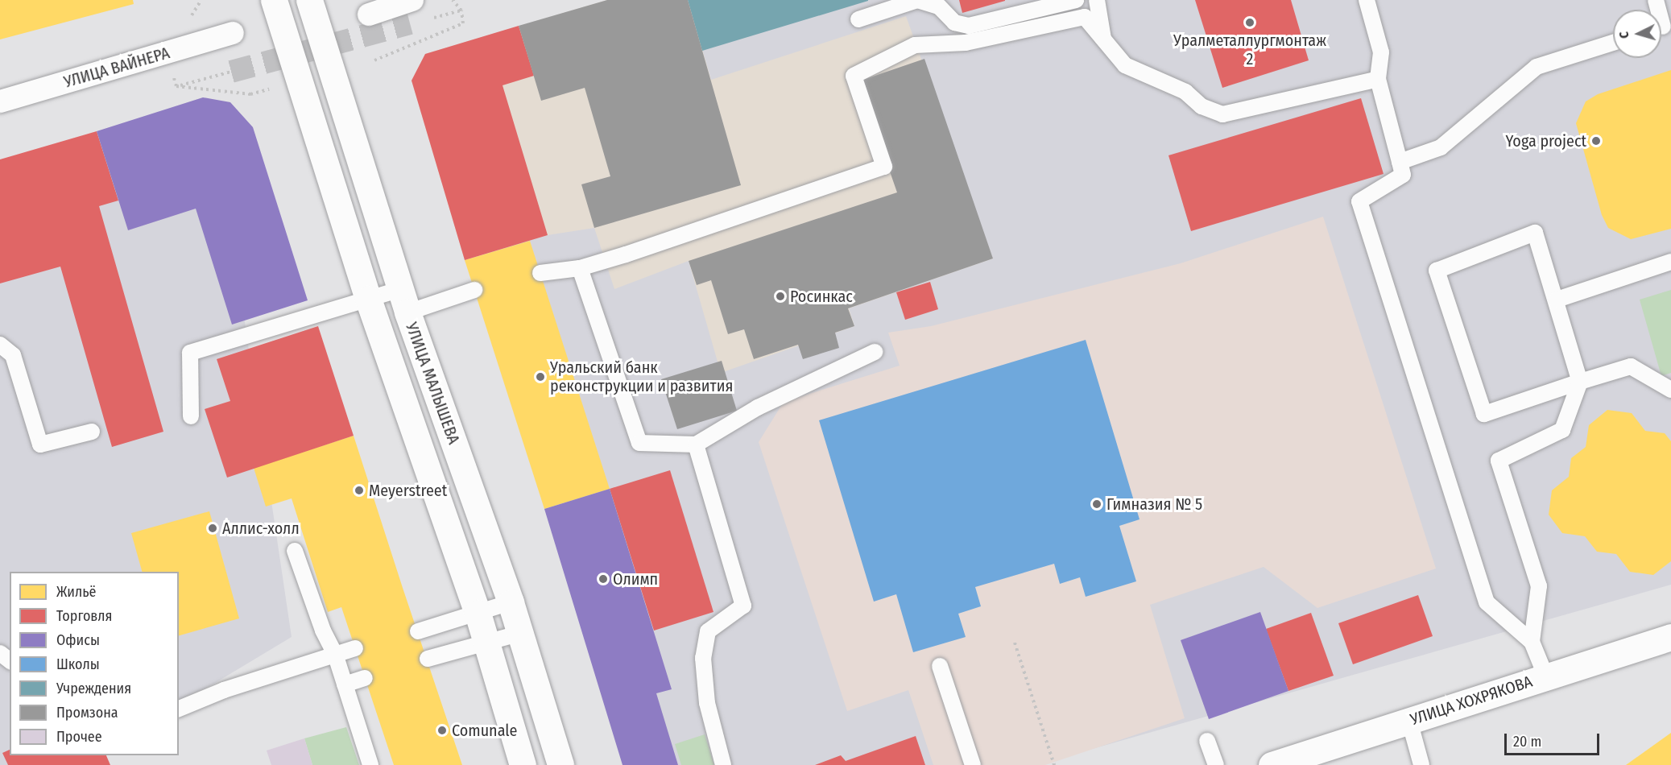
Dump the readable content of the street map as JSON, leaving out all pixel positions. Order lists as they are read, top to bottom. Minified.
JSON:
{"streets":{"main road":["УЛИЦА МАЛЫШЕВА","УЛИЦА ХОХРЯКОВА"],"street":["УЛИЦА ВАЙНЕРА"]},"places":["Уралметаллургмонтаж 2","Yoga projeсt","Росинкас","Уральский банк реконструкции и развития","Meyerstreet","Гимназия № 5","Аллис-холл","Олимп","Comunale"],"legend":["Жильё","Торговля","Офисы","Школы","Учреждения","Промзона","Прочее"],"scale_bar":"20 m","north":"left"}
